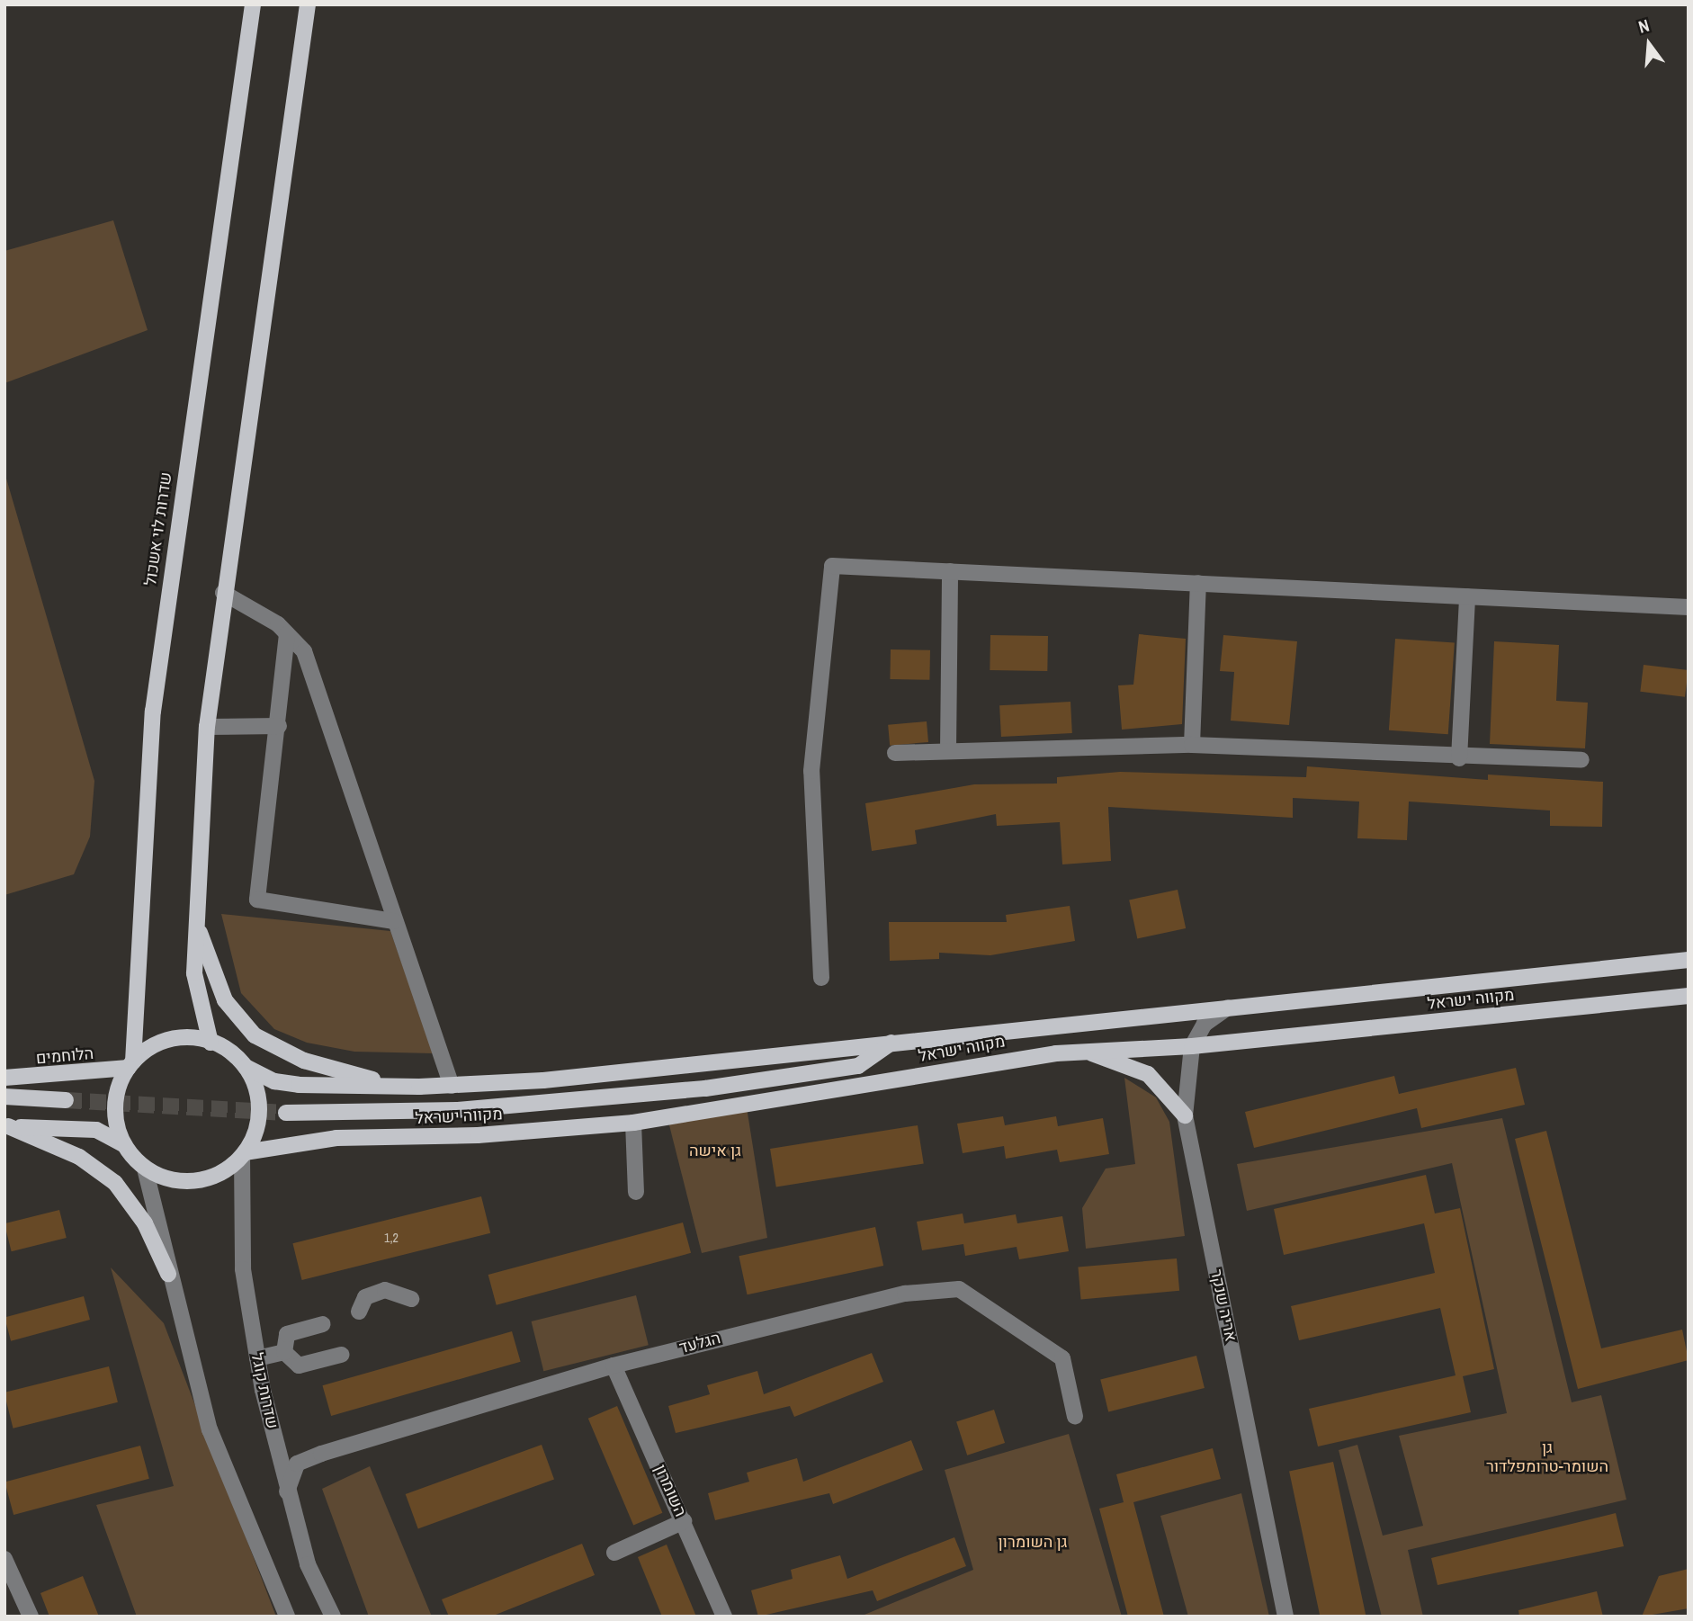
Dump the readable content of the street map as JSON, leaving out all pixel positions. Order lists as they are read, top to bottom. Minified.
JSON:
{"streets":{"main road":["שדרות לוי אשכול","מקווה ישראל","הלוחמים"],"street":["אריה שנקר","הגלעד","שדרות קוגל","השומרון"]},"crossings":[["שדרות לוי אשכול","מקווה ישראל"],["שדרות לוי אשכול","הלוחמים"],["שדרות לוי אשכול","שדרות קוגל"],["מקווה ישראל","הלוחמים"],["מקווה ישראל","אריה שנקר"],["מקווה ישראל","שדרות קוגל"],["הלוחמים","שדרות קוגל"],["הגלעד","שדרות קוגל"],["הגלעד","השומרון"]],"parks":["גן אישה","גן השומר-טרומפלדור","גן השומרון"],"house_numbers":["1,2"],"north":"top"}
